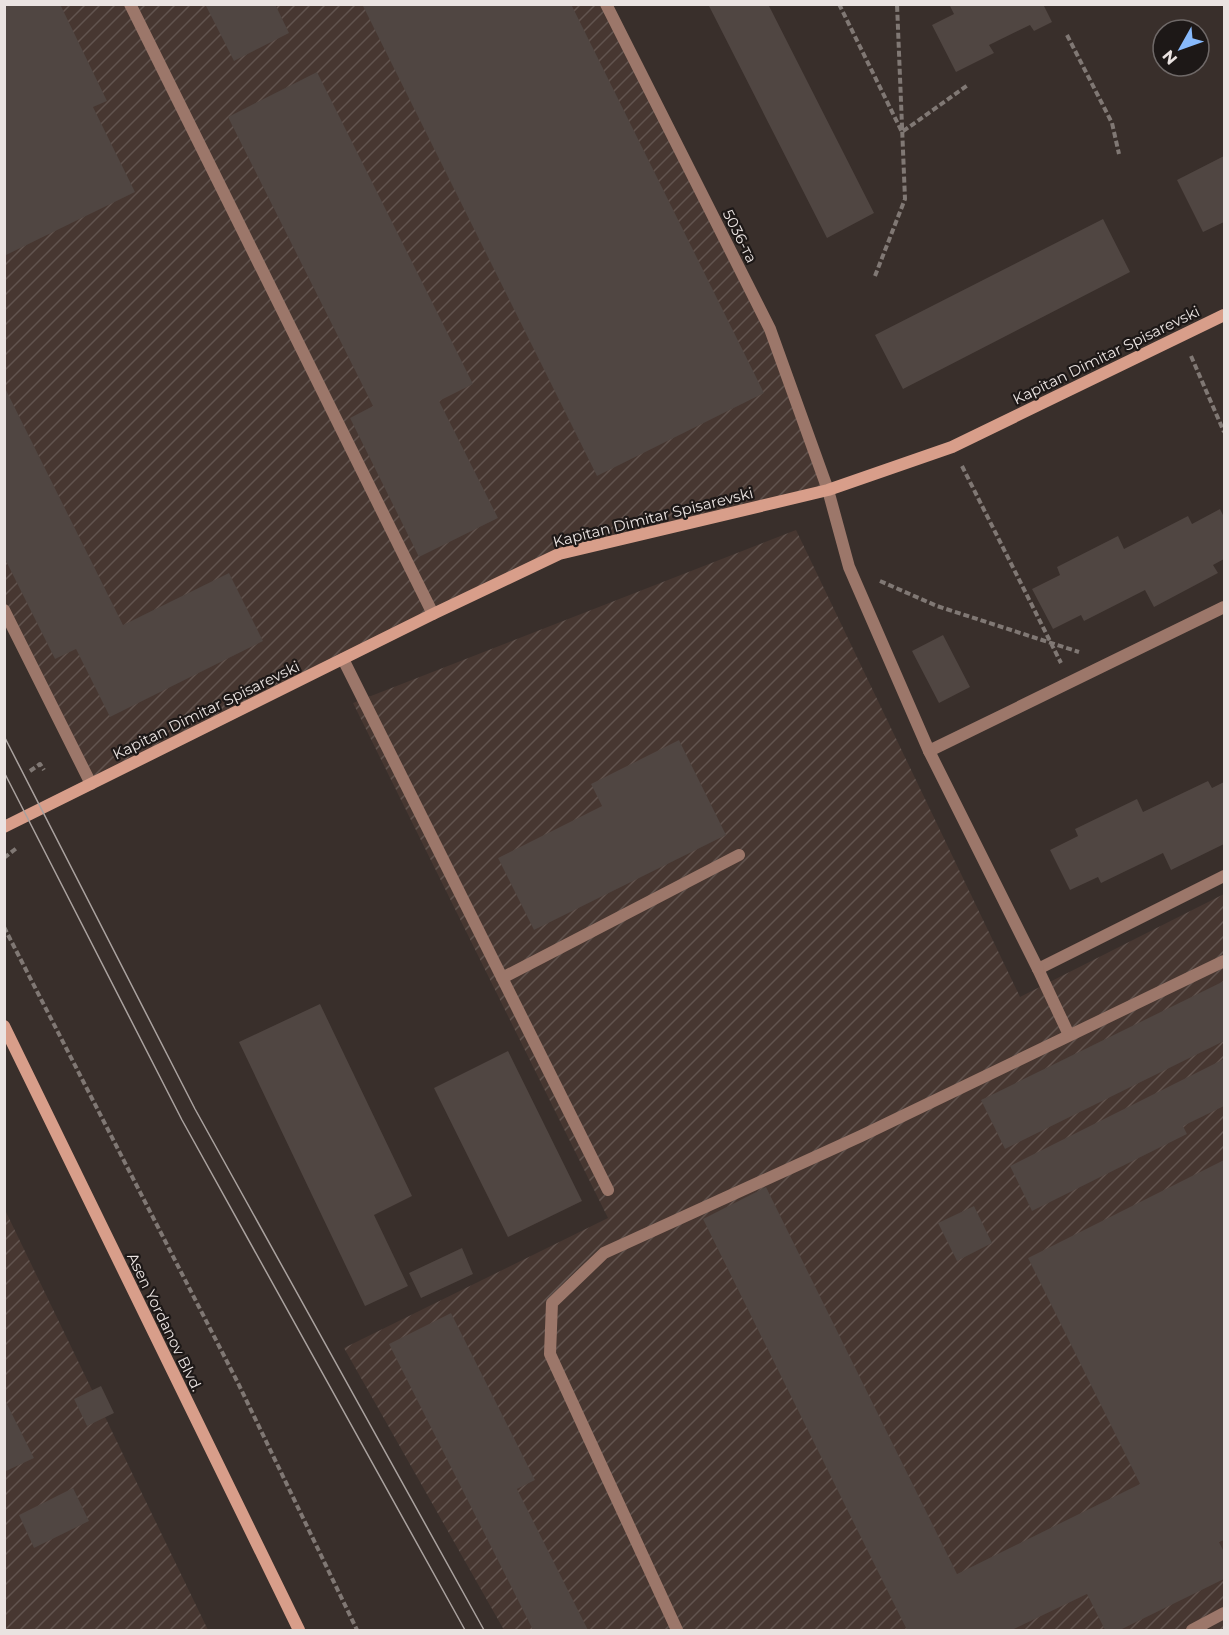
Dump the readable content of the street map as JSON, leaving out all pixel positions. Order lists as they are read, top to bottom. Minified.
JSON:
{"streets":{"street":["5036-та","Kapitan Dimitar Spisarevski","Asen Yordanov Blvd."]},"crossings":[["5036-та","Kapitan Dimitar Spisarevski"]],"north":"bottom left"}
